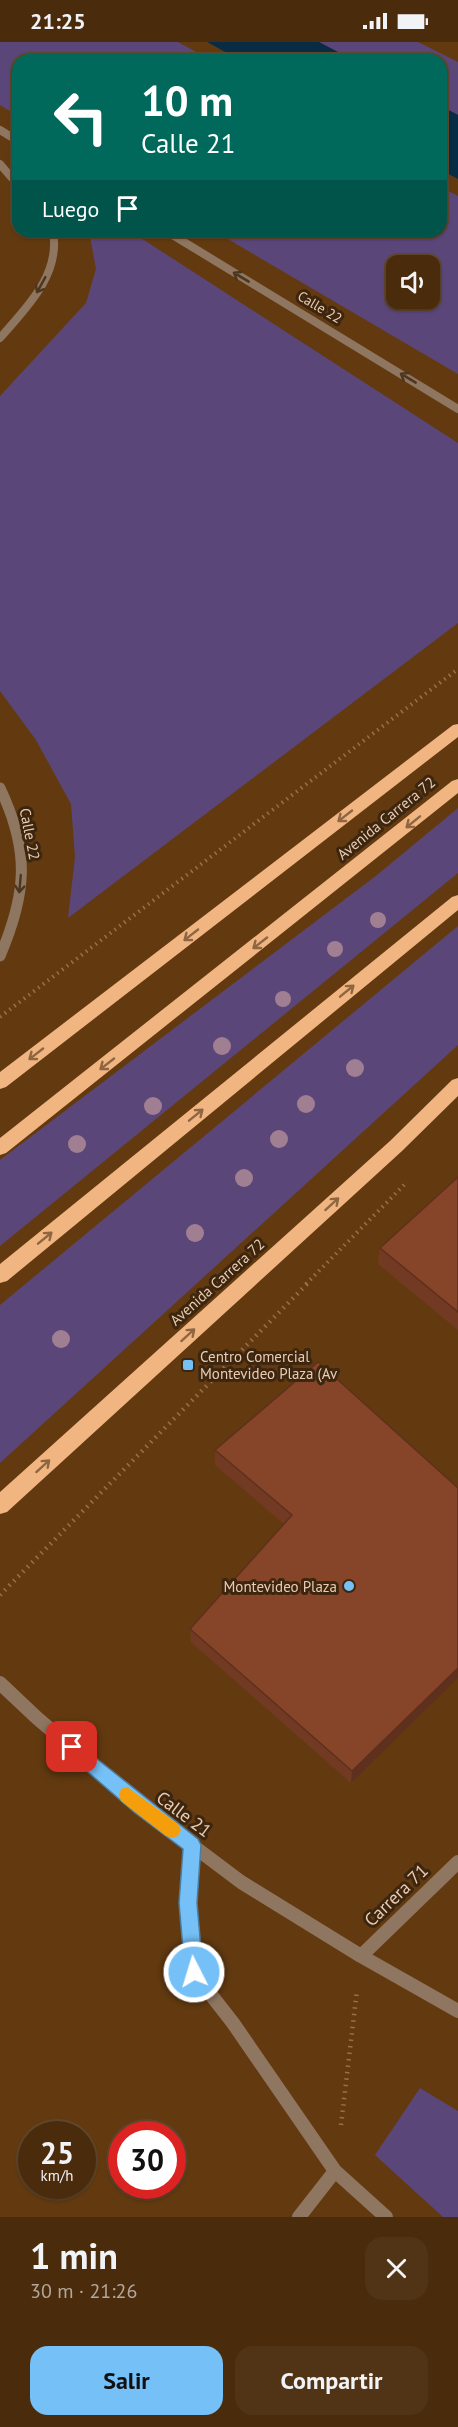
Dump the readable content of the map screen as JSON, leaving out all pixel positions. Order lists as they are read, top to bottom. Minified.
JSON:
{"streets":{"highway":["Avenida Carrera 72"],"street":["Calle 22","Calle 21","Carrera 71"]},"crossings":[["Calle 21","Carrera 71"]],"places":{"transit":["Centro Comercial Montevideo Plaza (Av"],"other":["Montevideo Plaza"]},"page":{"status":"21:25","turn":["10 m","Calle 21"],"then":"Luego","speed":"25 km/h","limit":"30","heading":["1 min","30 m · 21:26"],"buttons":["Salir","Compartir"]}}
